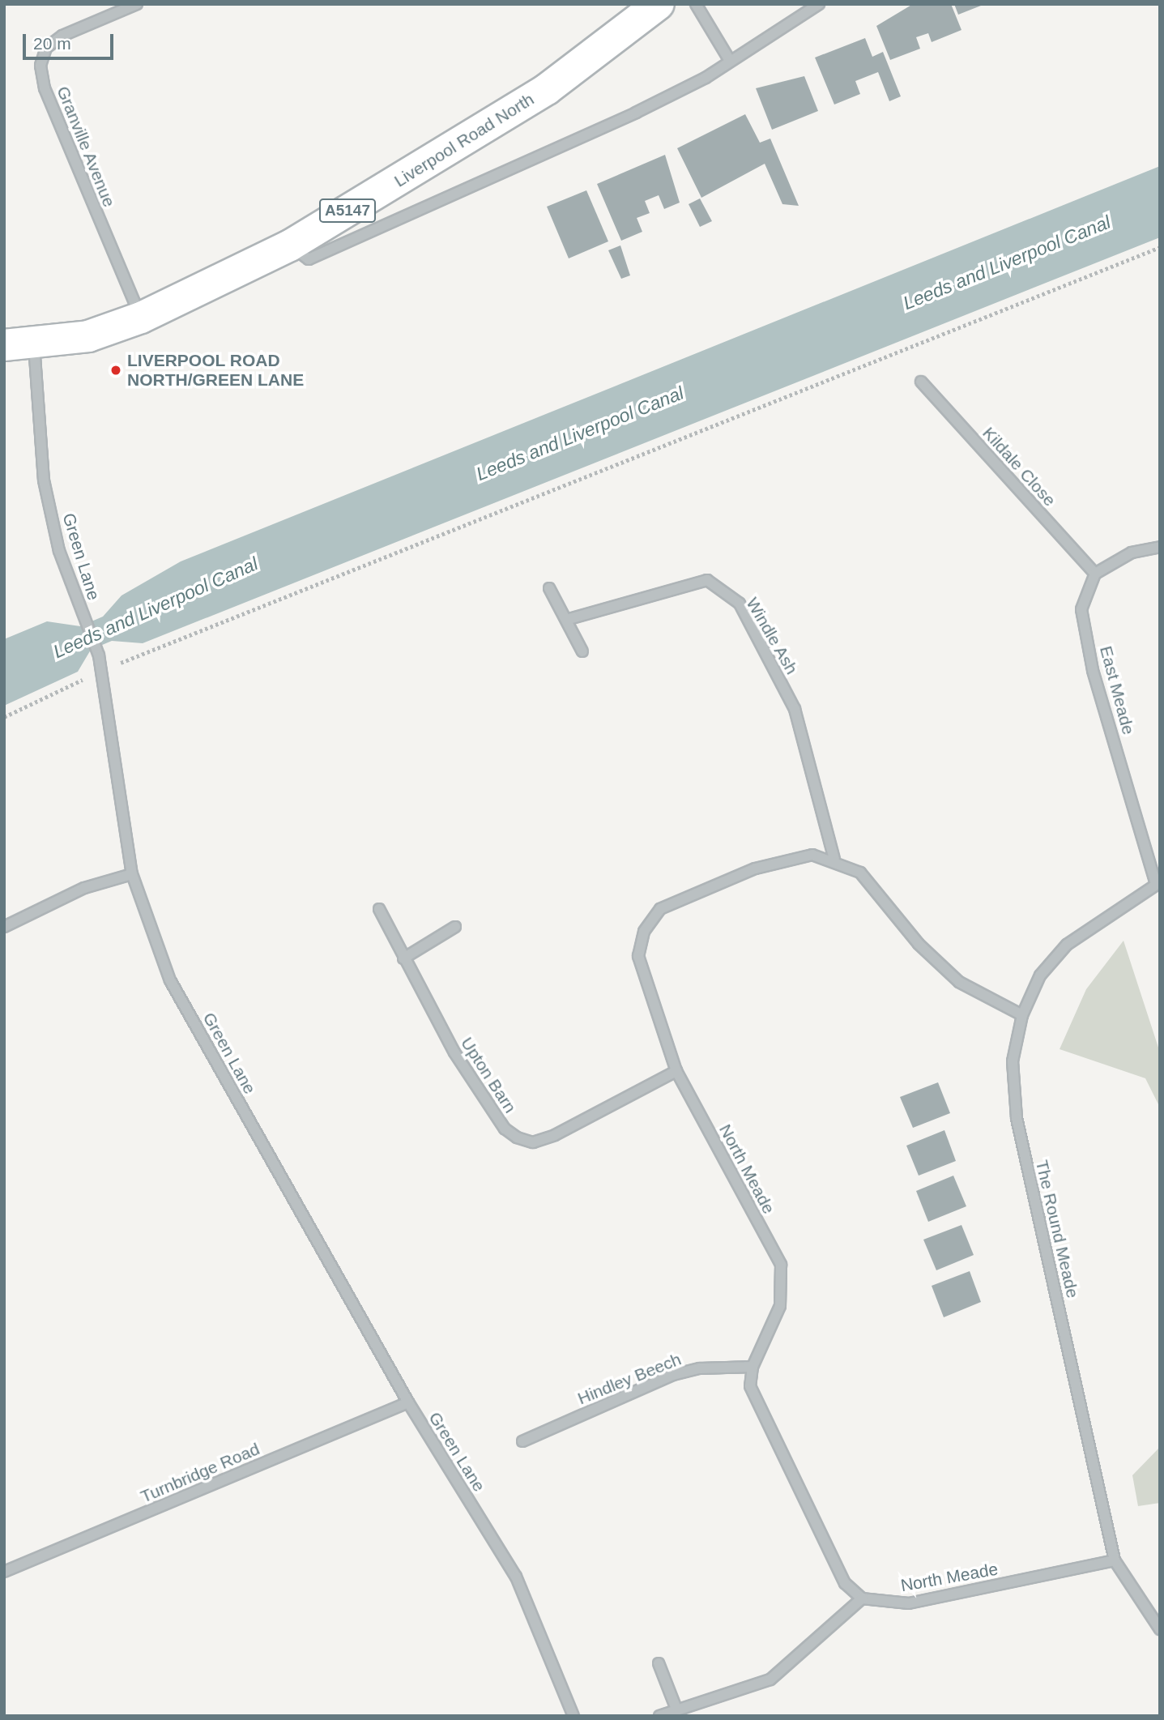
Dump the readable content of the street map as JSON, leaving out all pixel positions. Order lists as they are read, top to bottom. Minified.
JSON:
{"streets":{"main road":["Liverpool Road North","A5147"],"street":["Granville Avenue","Kildale Close","Green Lane","Windle Ash","East Meade","Upton Barn","North Meade","The Round Meade","Hindley Beech","Turnbridge Road"]},"crossings":[["Liverpool Road North","Granville Avenue"],["Liverpool Road North","Green Lane"],["Kildale Close","East Meade"],["Green Lane","Turnbridge Road"],["Windle Ash","North Meade"],["East Meade","The Round Meade"],["Upton Barn","North Meade"],["North Meade","The Round Meade"],["North Meade","Hindley Beech"]],"water":["Leeds and Liverpool Canal"],"places":["LIVERPOOL ROAD NORTH/GREEN LANE"],"scale_bar":"20 m"}
